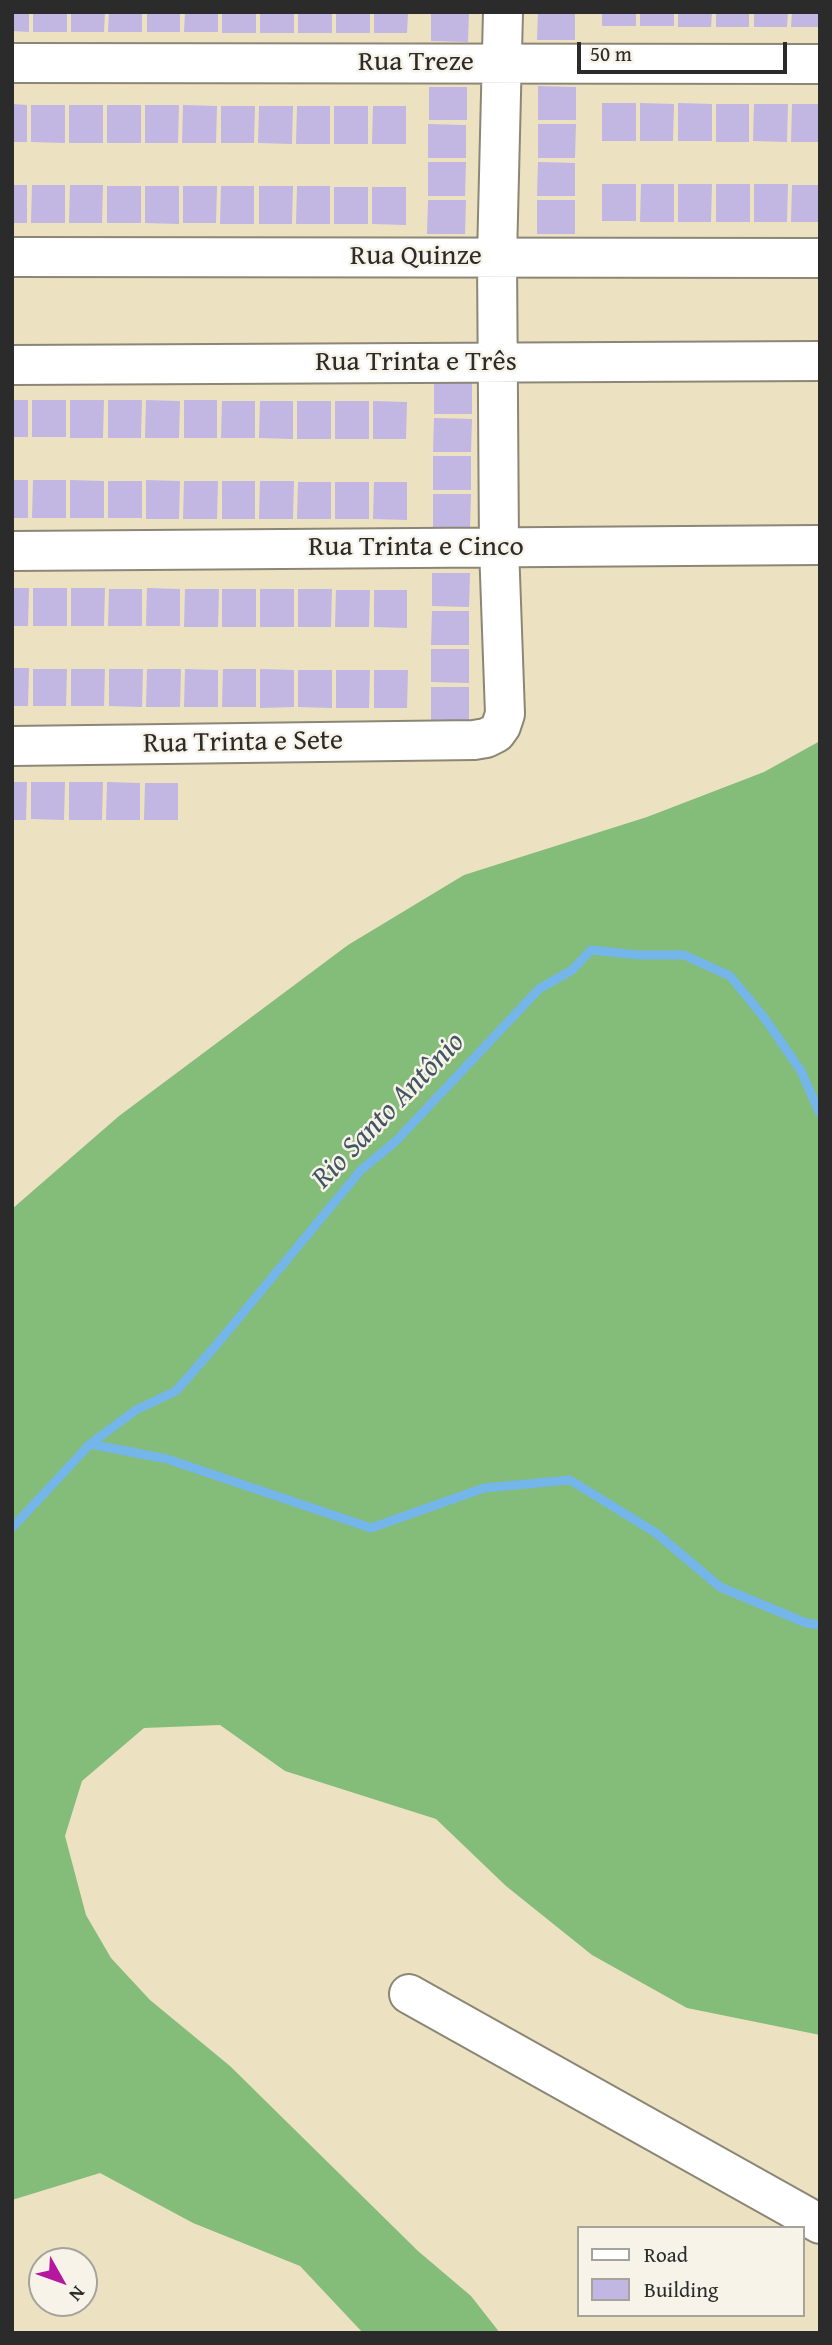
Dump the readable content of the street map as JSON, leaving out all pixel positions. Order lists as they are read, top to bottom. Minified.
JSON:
{"streets":{"street":["Rua Treze","Rua Quinze","Rua Trinta e Três","Rua Trinta e Cinco","Rua Trinta e Sete"]},"crossings":[["Rua Trinta e Cinco","Rua Trinta e Sete"]],"water":["Rio Santo Antônio"],"legend":["Road","Building"],"scale_bar":"50 m","north":"bottom right"}
